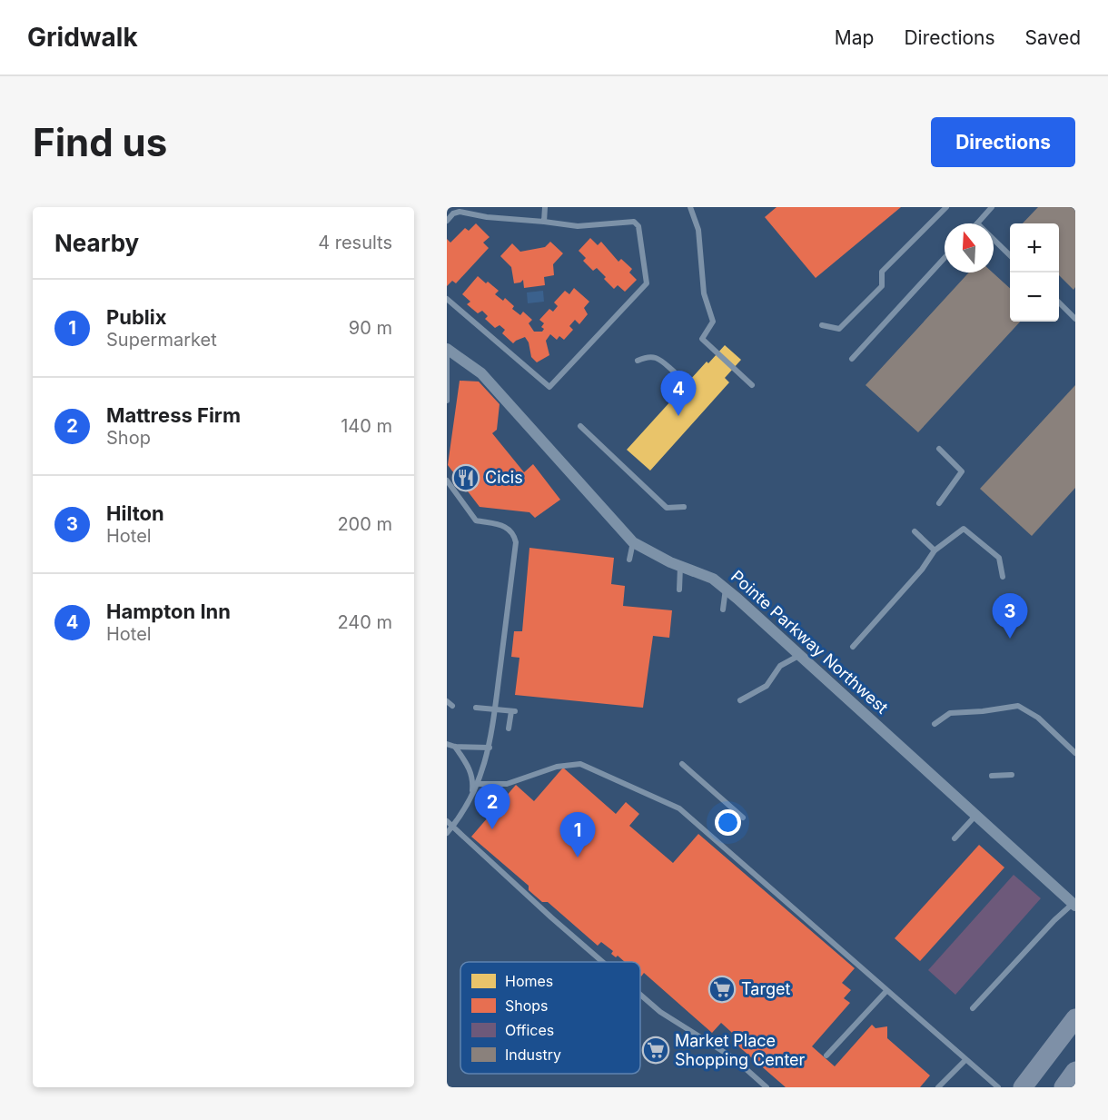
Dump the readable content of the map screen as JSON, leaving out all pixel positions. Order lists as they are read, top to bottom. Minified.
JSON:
{"streets":{"street":["Pointe Parkway Northwest"]},"places":{"restaurant":["Cicis"],"supermarket":["Target","Market Place Shopping Center"]},"legend":["Homes","Shops","Offices","Industry"],"north":"top","page":{"header":"Gridwalk","nav":["Map","Directions","Saved"],"buttons":"Directions","title":"Find us","heading":["Nearby","4 results"],"map_buttons":["+","−"],"list":[{"mark":"1","name":"Publix","note":"Supermarket","value":"90 m"},{"mark":"2","name":"Mattress Firm","note":"Shop","value":"140 m"},{"mark":"3","name":"Hilton","note":"Hotel","value":"200 m"},{"mark":"4","name":"Hampton Inn","note":"Hotel","value":"240 m"}],"pins":["4","3","2","1"]}}
